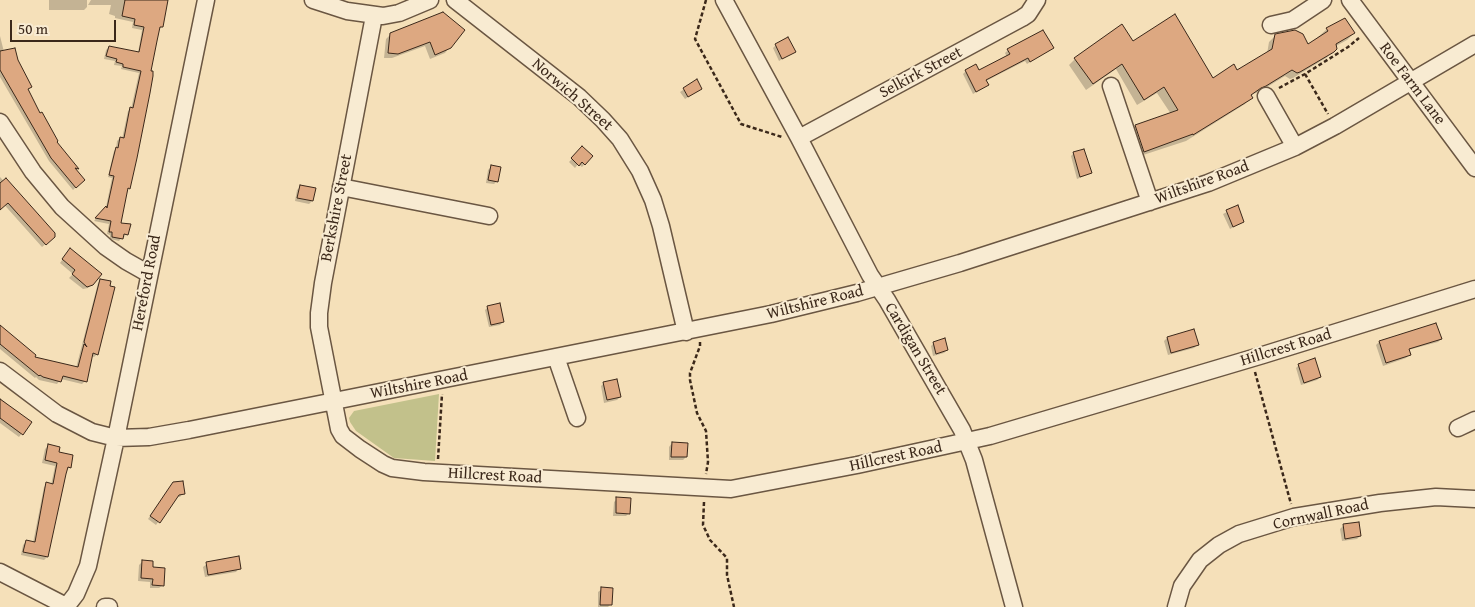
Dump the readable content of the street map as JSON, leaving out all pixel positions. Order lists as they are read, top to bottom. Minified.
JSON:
{"streets":{"street":["Selkirk Street","Roe Farm Lane","Norwich Street","Wiltshire Road","Berkshire Street","Hereford Road","Hillcrest Road","Cardigan Street","Cornwall Road"]},"crossings":[["Selkirk Street","Cardigan Street"],["Roe Farm Lane","Wiltshire Road"],["Norwich Street","Wiltshire Road"],["Wiltshire Road","Berkshire Street"],["Wiltshire Road","Hereford Road"],["Wiltshire Road","Hillcrest Road"],["Wiltshire Road","Cardigan Street"],["Berkshire Street","Hillcrest Road"],["Hillcrest Road","Cardigan Street"]],"scale_bar":"50 m"}
